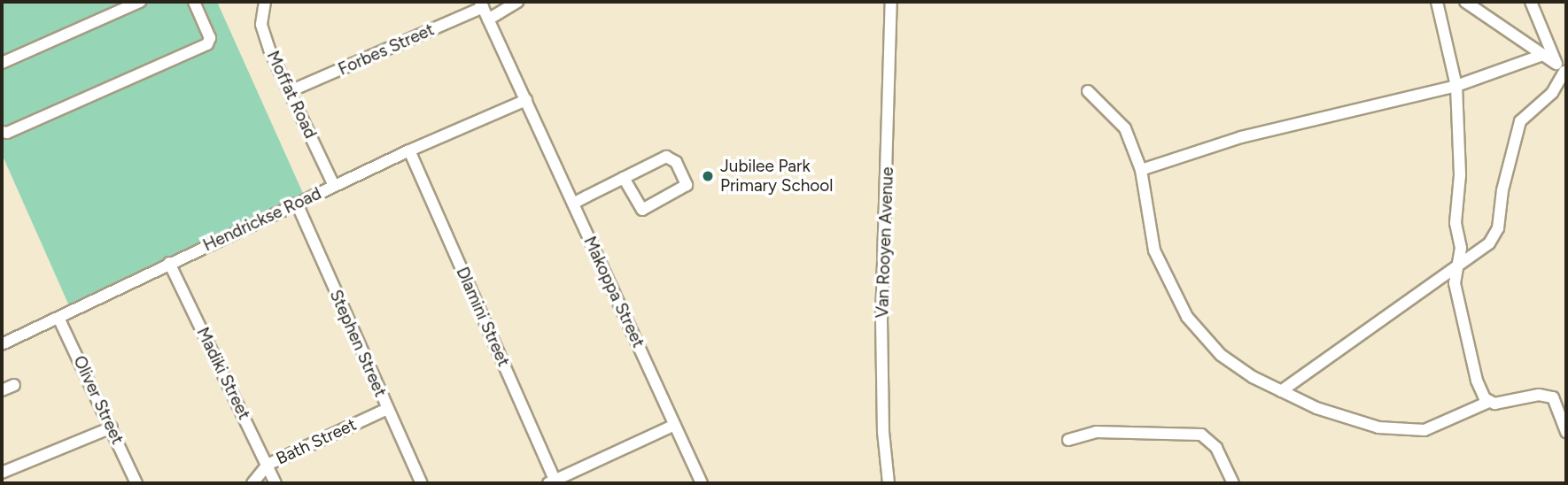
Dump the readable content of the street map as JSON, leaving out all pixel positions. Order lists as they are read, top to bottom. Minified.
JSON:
{"streets":{"street":["Forbes Street","Moffat Road","Hendrickse Road","Van Rooyen Avenue","Makoppa Street","Dlamini Street","Stephen Street","Madiki Street","Oliver Street","Bath Street"]},"crossings":[["Forbes Street","Moffat Road"],["Forbes Street","Makoppa Street"],["Moffat Road","Hendrickse Road"],["Hendrickse Road","Makoppa Street"],["Hendrickse Road","Dlamini Street"],["Hendrickse Road","Stephen Street"],["Hendrickse Road","Madiki Street"],["Hendrickse Road","Oliver Street"],["Stephen Street","Bath Street"],["Madiki Street","Bath Street"]],"places":["Jubilee Park Primary School"]}
